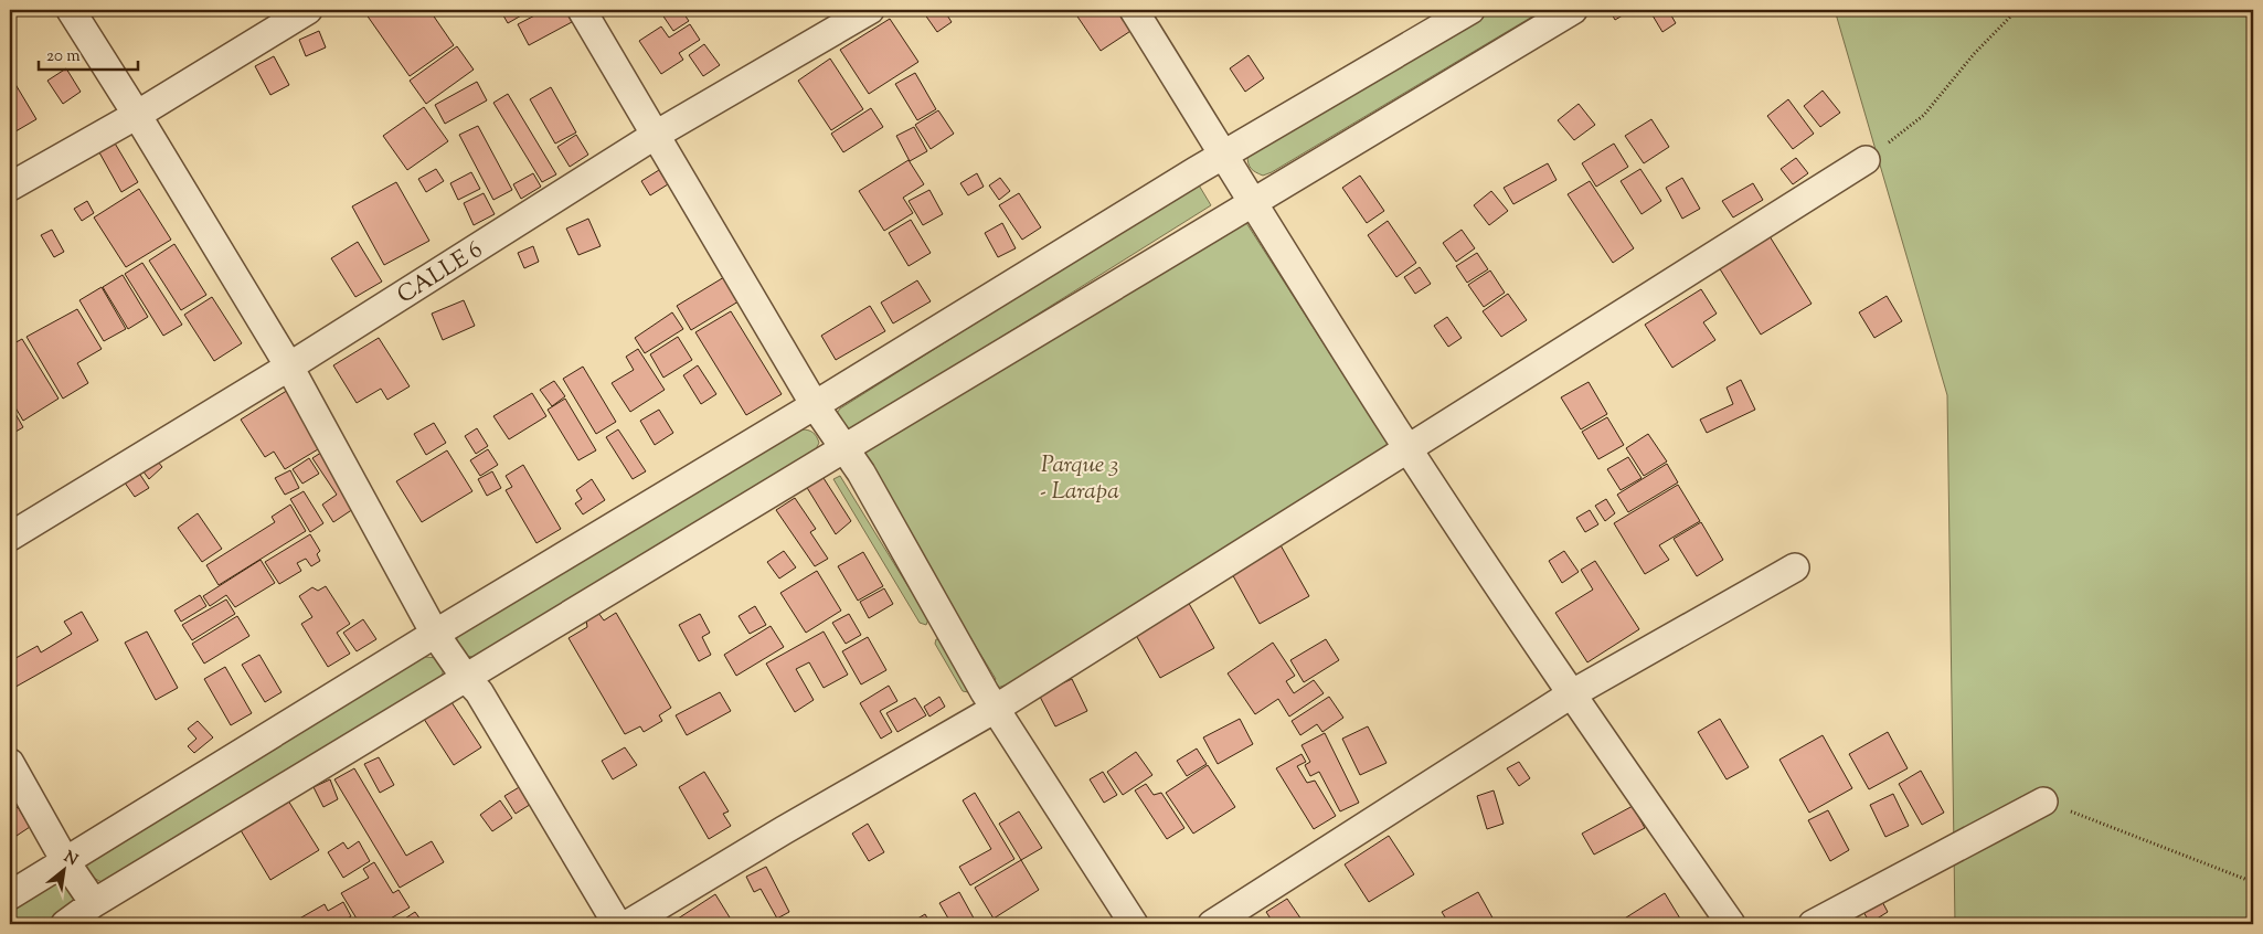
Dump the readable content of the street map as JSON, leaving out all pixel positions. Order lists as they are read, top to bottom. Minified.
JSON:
{"streets":{"street":["CALLE 6"]},"parks":["Parque 3 - Larapa"],"scale_bar":"20 m","north":"top right"}
